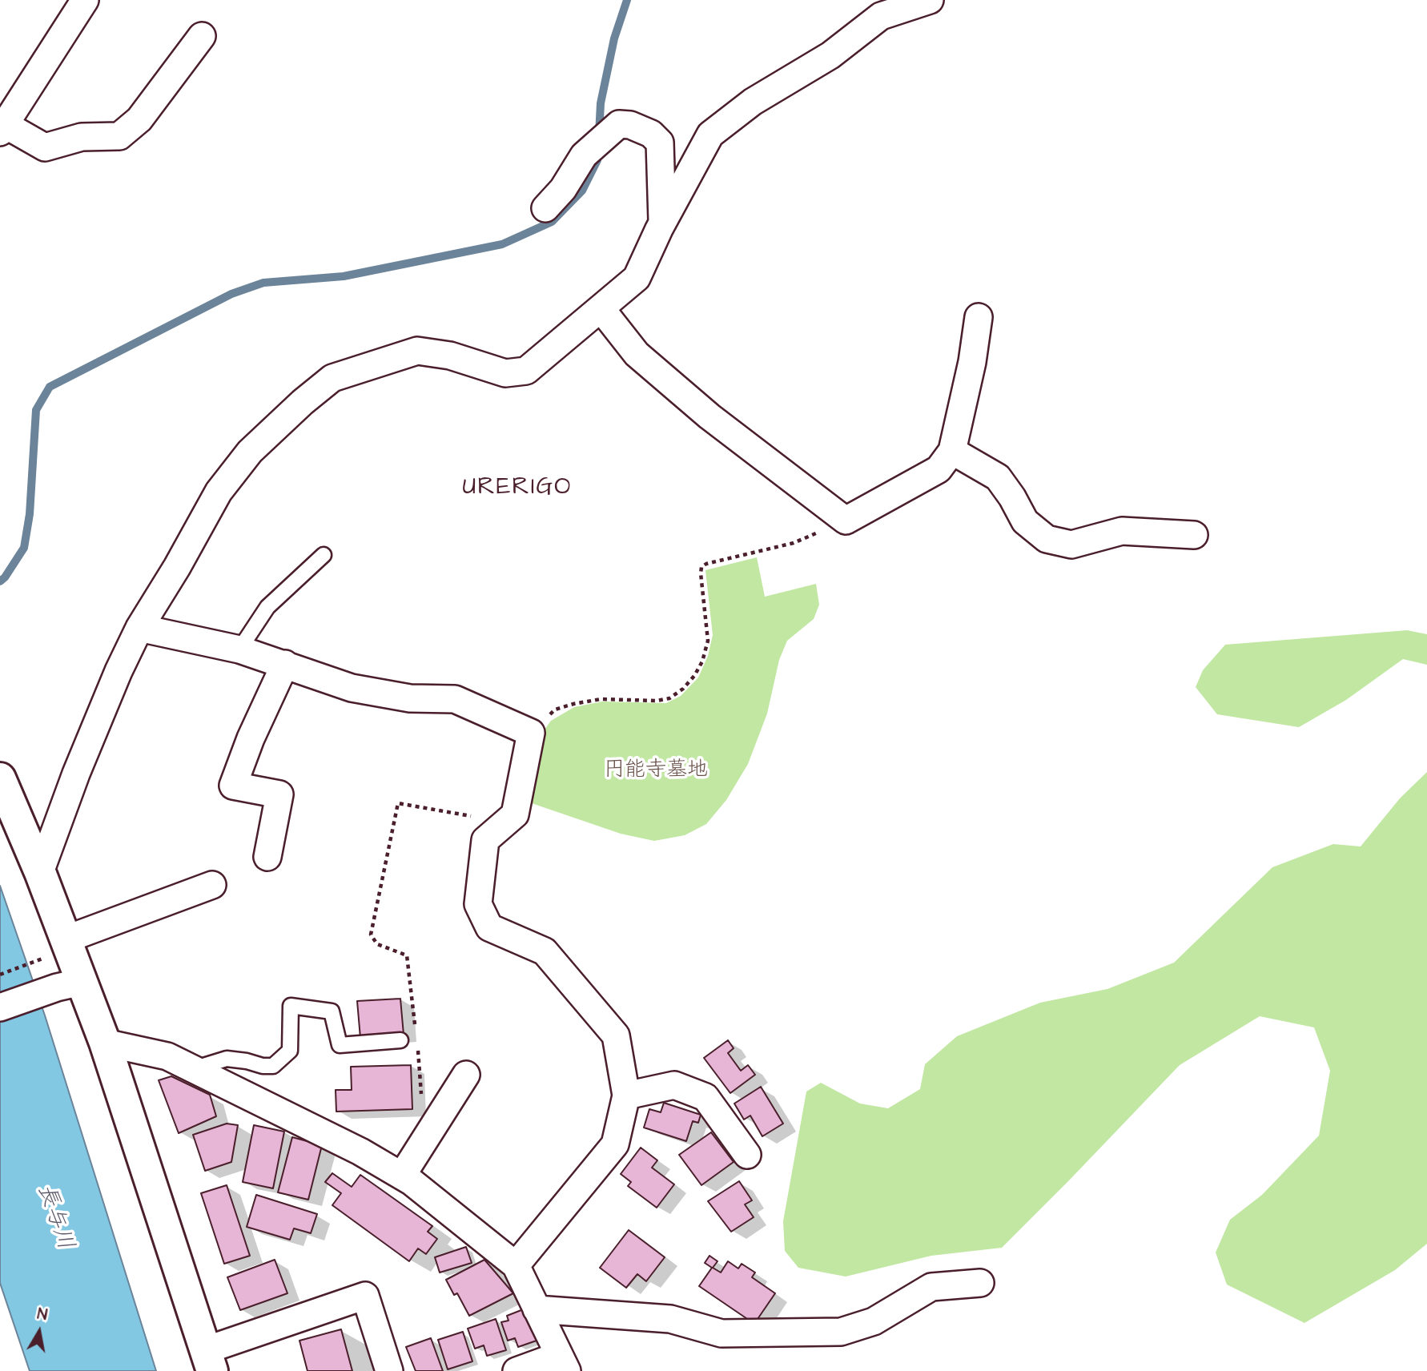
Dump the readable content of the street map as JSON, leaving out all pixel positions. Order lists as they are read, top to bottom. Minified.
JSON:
{"districts":["URERIGO"],"water":["長与川"],"parks":["円能寺墓地"],"north":"top"}
